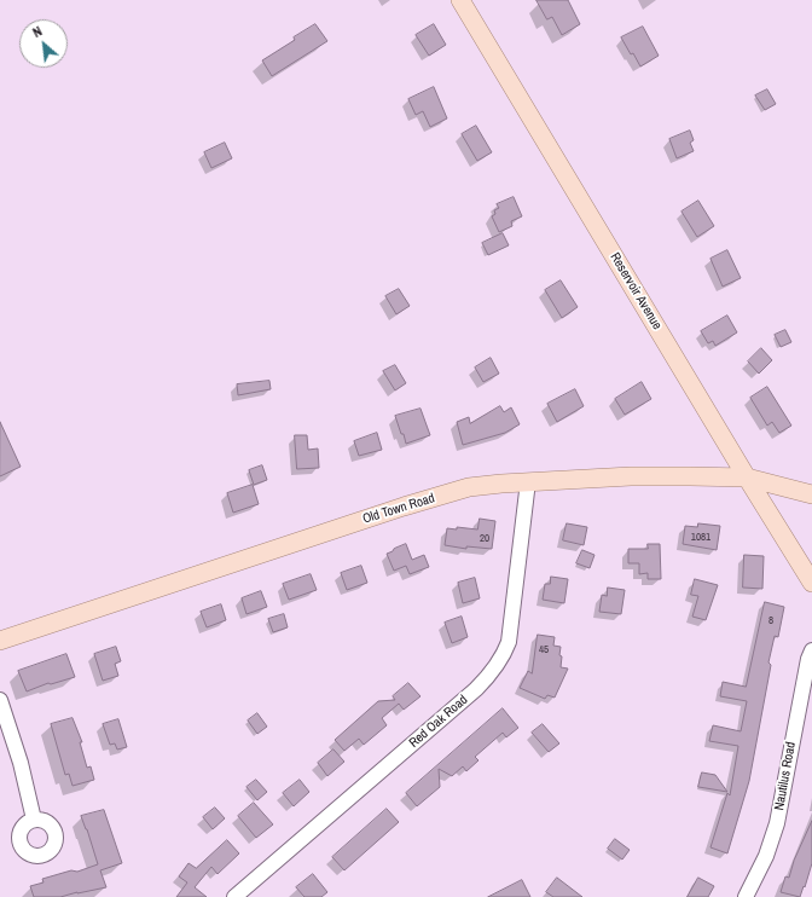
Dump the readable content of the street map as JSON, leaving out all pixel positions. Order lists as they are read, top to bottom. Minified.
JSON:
{"streets":{"main road":["Reservoir Avenue","Old Town Road"],"street":["Red Oak Road","Nautilus Road"]},"crossings":[["Reservoir Avenue","Old Town Road"],["Old Town Road","Red Oak Road"]],"house_numbers":["1081","20","8","45"],"north":"top left"}
